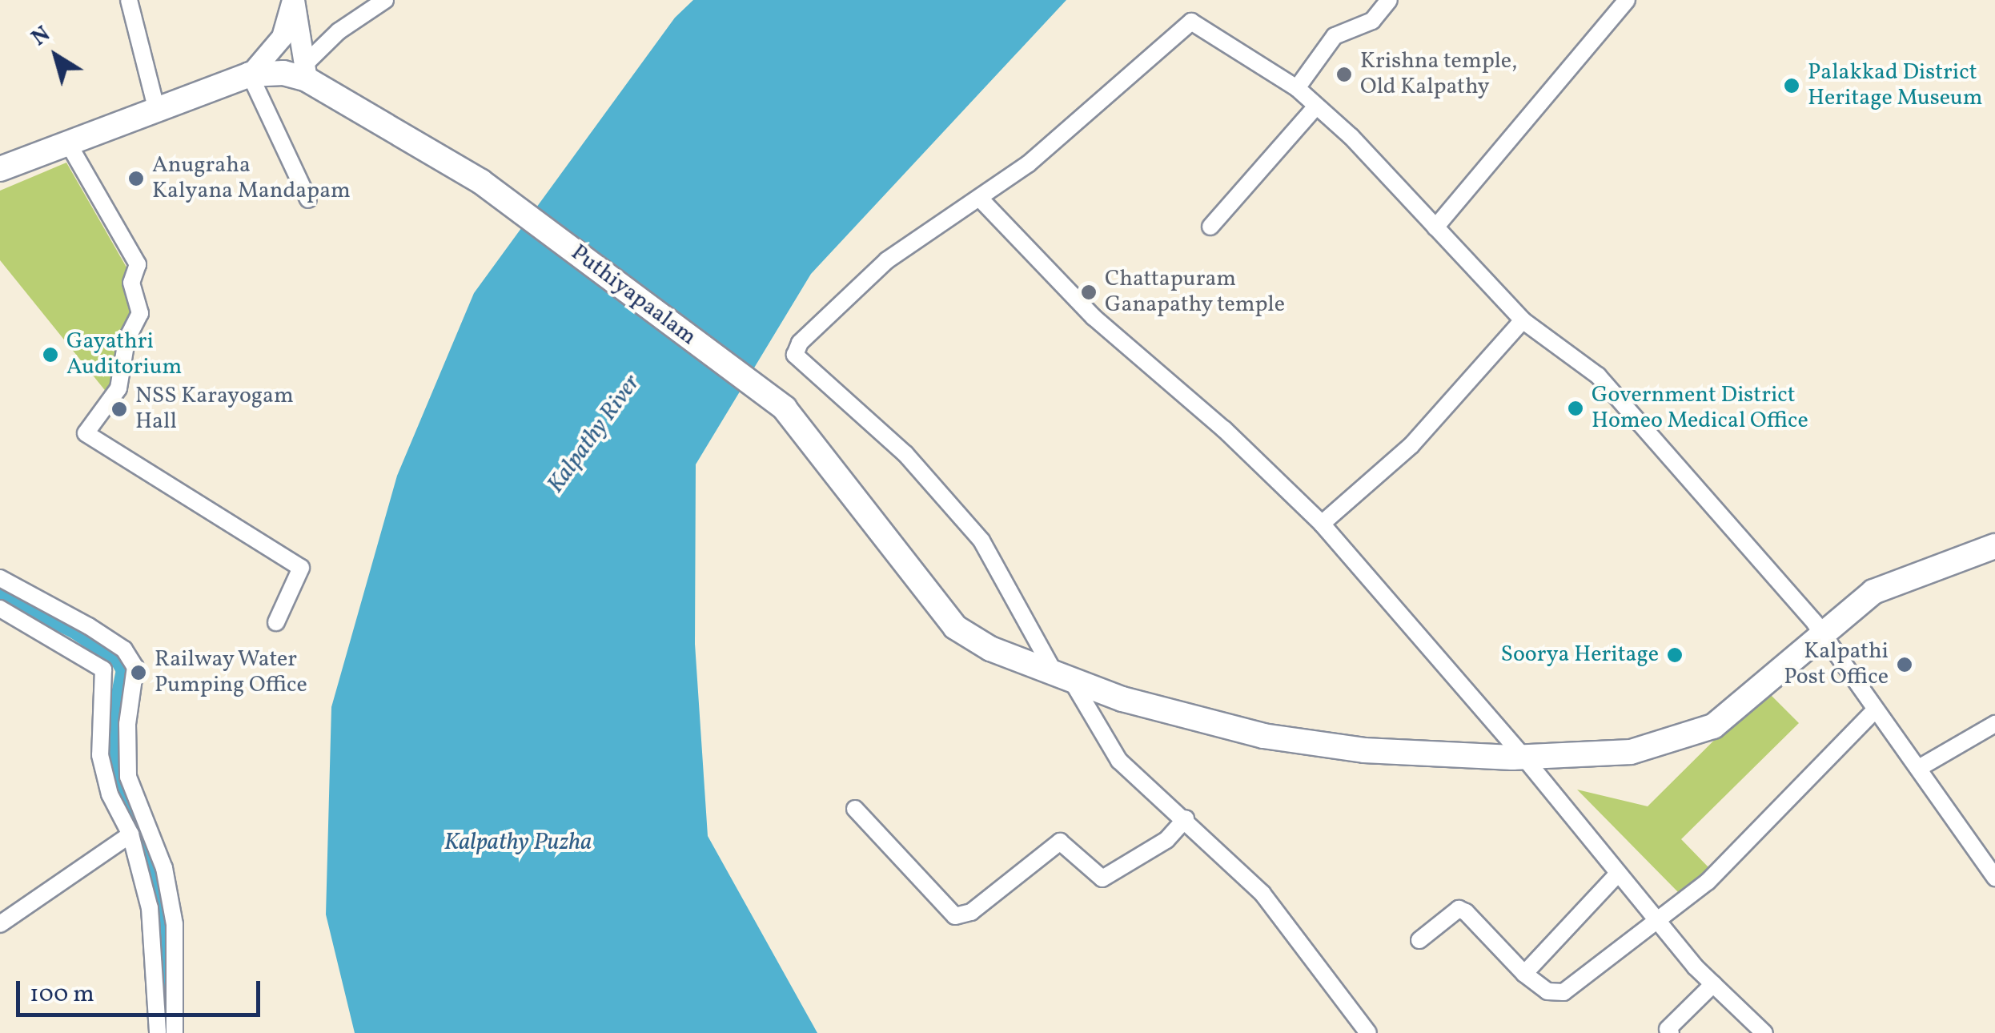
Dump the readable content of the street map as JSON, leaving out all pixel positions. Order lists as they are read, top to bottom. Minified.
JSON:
{"streets":{"highway":["Puthiyapaalam"]},"water":["Kalpathy River","Kalpathy Puzha"],"places":["Krishna temple, Old Kalpathy","Palakkad District Heritage Museum","Anugraha Kalyana Mandapam","Chattapuram Ganapathy temple","Gayathri Auditorium","Government District Homeo Medical Office","NSS Karayogam Hall","Soorya Heritage","Kalpathi Post Office","Railway Water Pumping Office"],"scale_bar":"100 m","north":"top left"}
